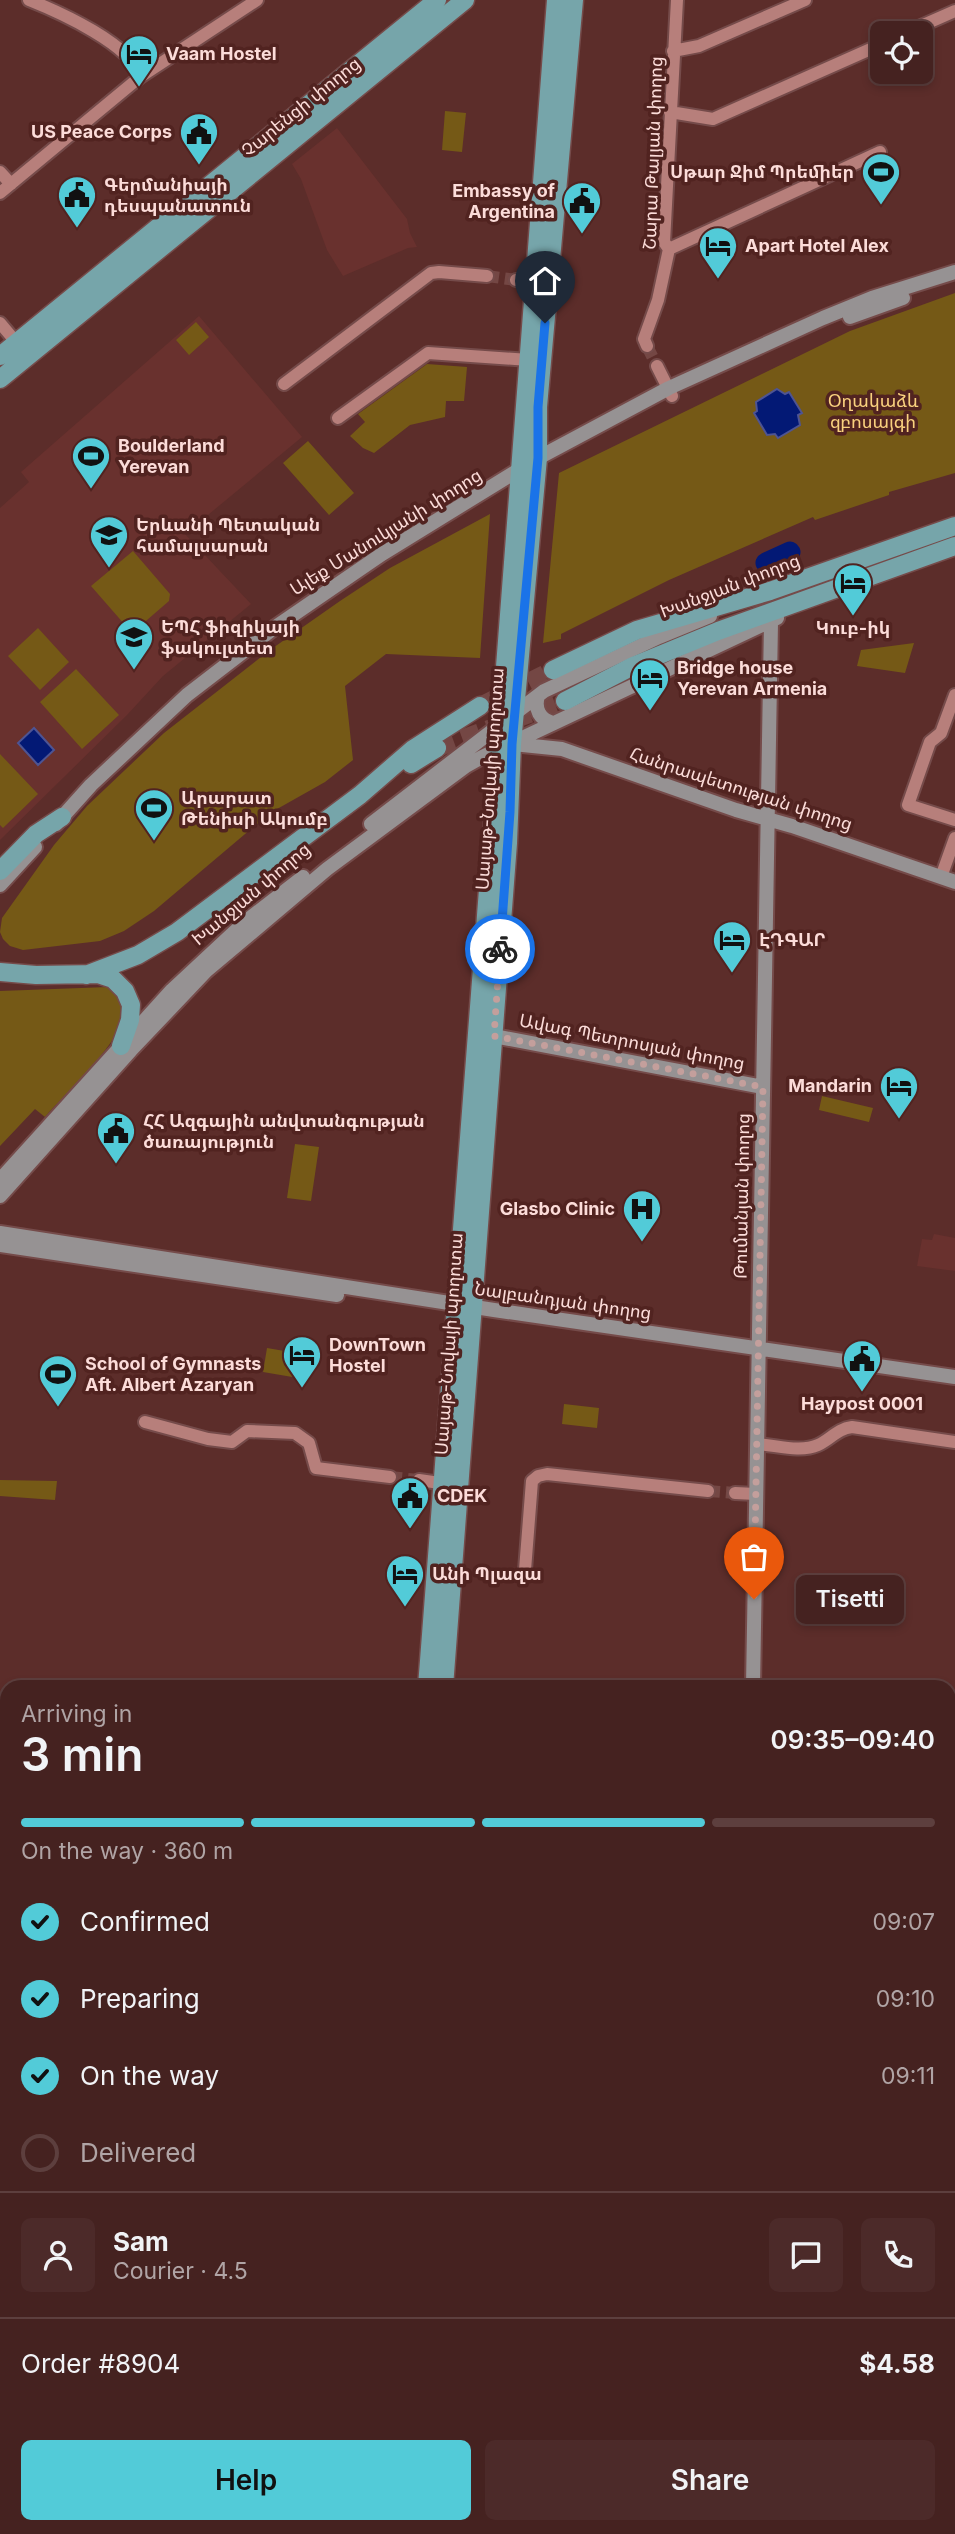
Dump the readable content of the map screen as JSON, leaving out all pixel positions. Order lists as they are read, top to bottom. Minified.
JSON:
{"streets":{"main road":["Չարենցի փողոց","Ալեք Մանուկյանի փողոց","Խանջյան փողոց","Սայաթ-Նովայի պողոտա","Հանրապետության փողոց","Ավագ Պետրոսյան փողոց","Թումանյան փողոց","Նալբանդյան փողոց"],"street":["Շարա Թալյան փողոց"]},"crossings":[["Ալեք Մանուկյանի փողոց","Սայաթ-Նովայի պողոտա"],["Խանջյան փողոց","Սայաթ-Նովայի պողոտա"],["Խանջյան փողոց","Հանրապետության փողոց"],["Խանջյան փողոց","Թումանյան փողոց"],["Սայաթ-Նովայի պողոտա","Հանրապետության փողոց"],["Սայաթ-Նովայի պողոտա","Ավագ Պետրոսյան փողոց"],["Սայաթ-Նովայի պողոտա","Նալբանդյան փողոց"],["Հանրապետության փողոց","Թումանյան փողոց"],["Ավագ Պետրոսյան փողոց","Թումանյան փողոց"],["Թումանյան փողոց","Նալբանդյան փողոց"]],"parks":["Օղակաձև զբոսայգի"],"places":{"hotel":["Vaam Hostel","Apart Hotel Alex","Կուբ-իկ","Bridge house Yerevan Armenia","ԷԴԳԱՐ","Mandarin","DownTown Hostel","Անի Պլազա"],"public building":["US Peace Corps","Գերմանիայի դեսպանատուն","Embassy of Argentina","ՀՀ Ազգային անվտանգության ծառայություն","Haypost 0001","CDEK"],"sports":["Սթար Ջիմ Պրեմիեր","Boulderland Yerevan","Արարատ Թենիսի Ակումբ","School of Gymnasts Aft. Albert Azaryan"],"school or university":["Երևանի Պետական համալսարան","ԵՊՀ ֆիզիկայի ֆակուլտետ"],"hospital":["Glasbo Clinic"],"other":["Tisetti"]},"page":{"bubble":"Tisetti","heading":["3 min","Arriving in","09:35–09:40"],"panel":["Sam","Courier · 4.5","Order #8904","$4.58"],"bar":"On the way · 360 m","list":[["Confirmed","09:07"],["Preparing","09:10"],["On the way","09:11"],"Delivered"],"buttons":["Help","Share"]}}
